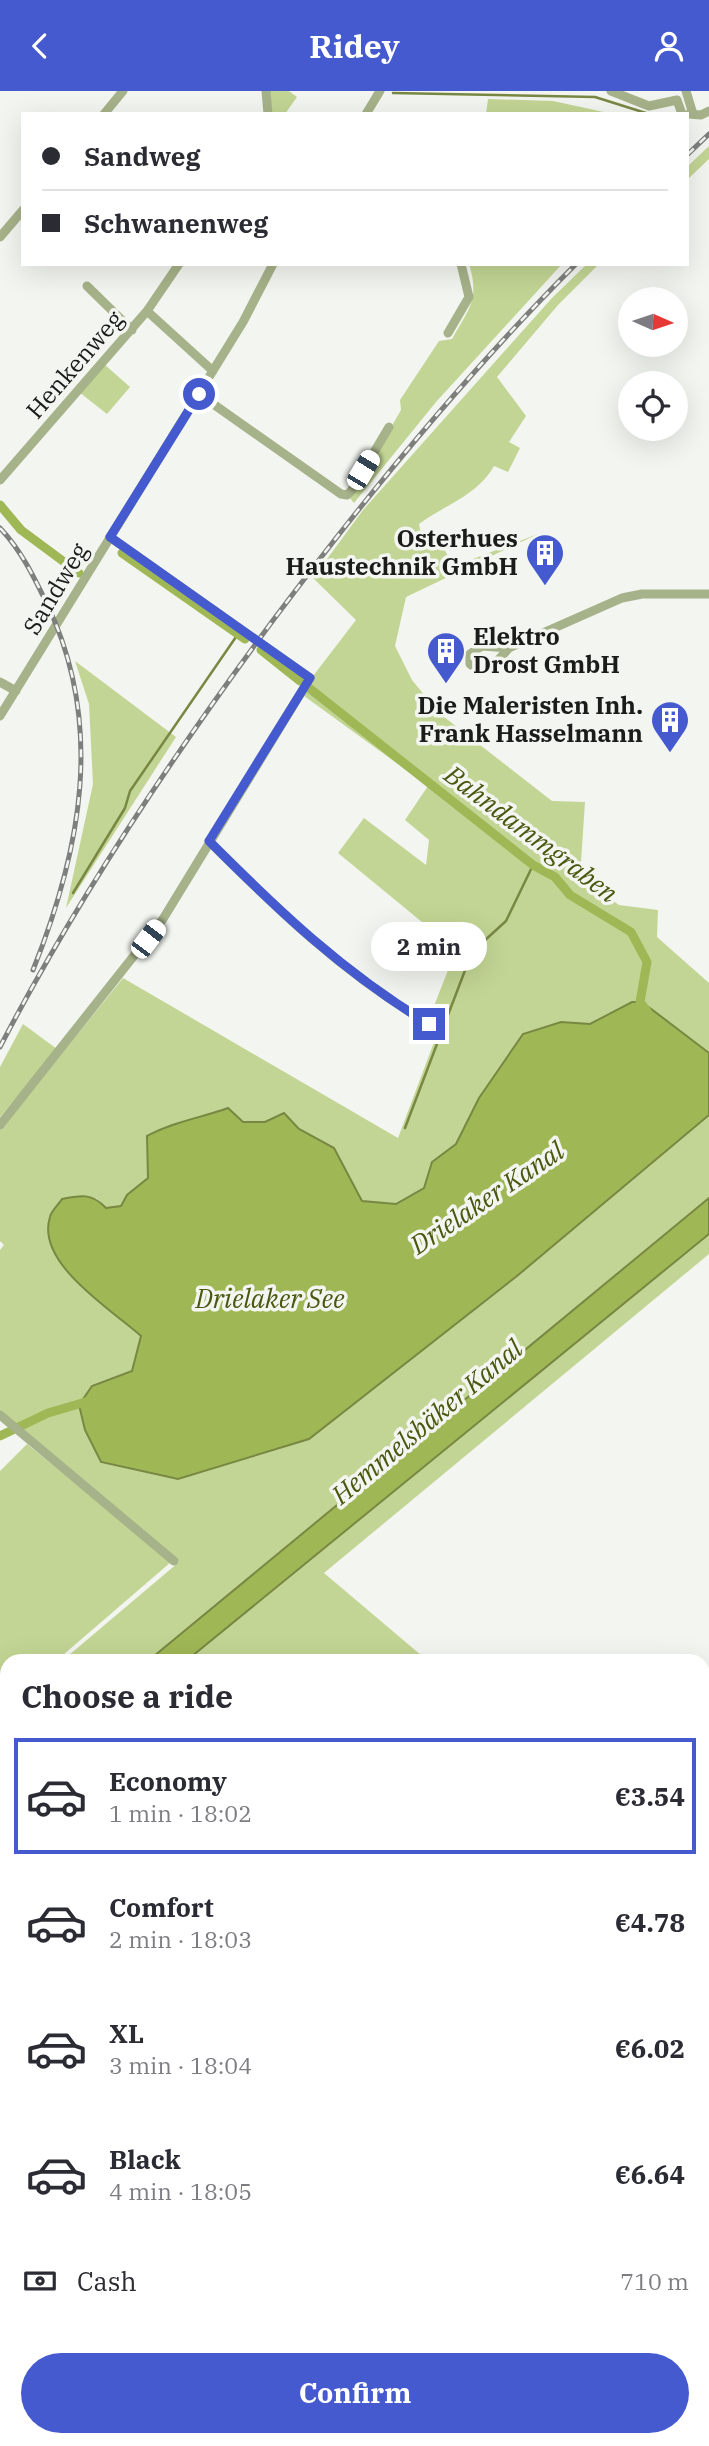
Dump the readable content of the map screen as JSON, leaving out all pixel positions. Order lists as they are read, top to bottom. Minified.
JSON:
{"streets":{"street":["Henkenweg","Sandweg"]},"crossings":[["Henkenweg","Sandweg"]],"water":["Bahndammgraben","Drielaker Kanal","Drielaker See","Hemmelsbäker Kanal"],"places":{"building":["Osterhues Haustechnik GmbH","Elektro Drost GmbH","Die Maleristen Inh. Frank Hasselmann"]},"north":"right","page":{"header":"Ridey","banner":["Sandweg","Schwanenweg"],"bubble":"2 min","heading":"Choose a ride","list":[{"name":"Economy","note":"1 min · 18:02","value":"€3.54"},{"name":"Comfort","note":"2 min · 18:03","value":"€4.78"},{"name":"XL","note":"3 min · 18:04","value":"€6.02"},{"name":"Black","note":"4 min · 18:05","value":"€6.64"}],"pay":["Cash","710 m"],"buttons":"Confirm"}}
